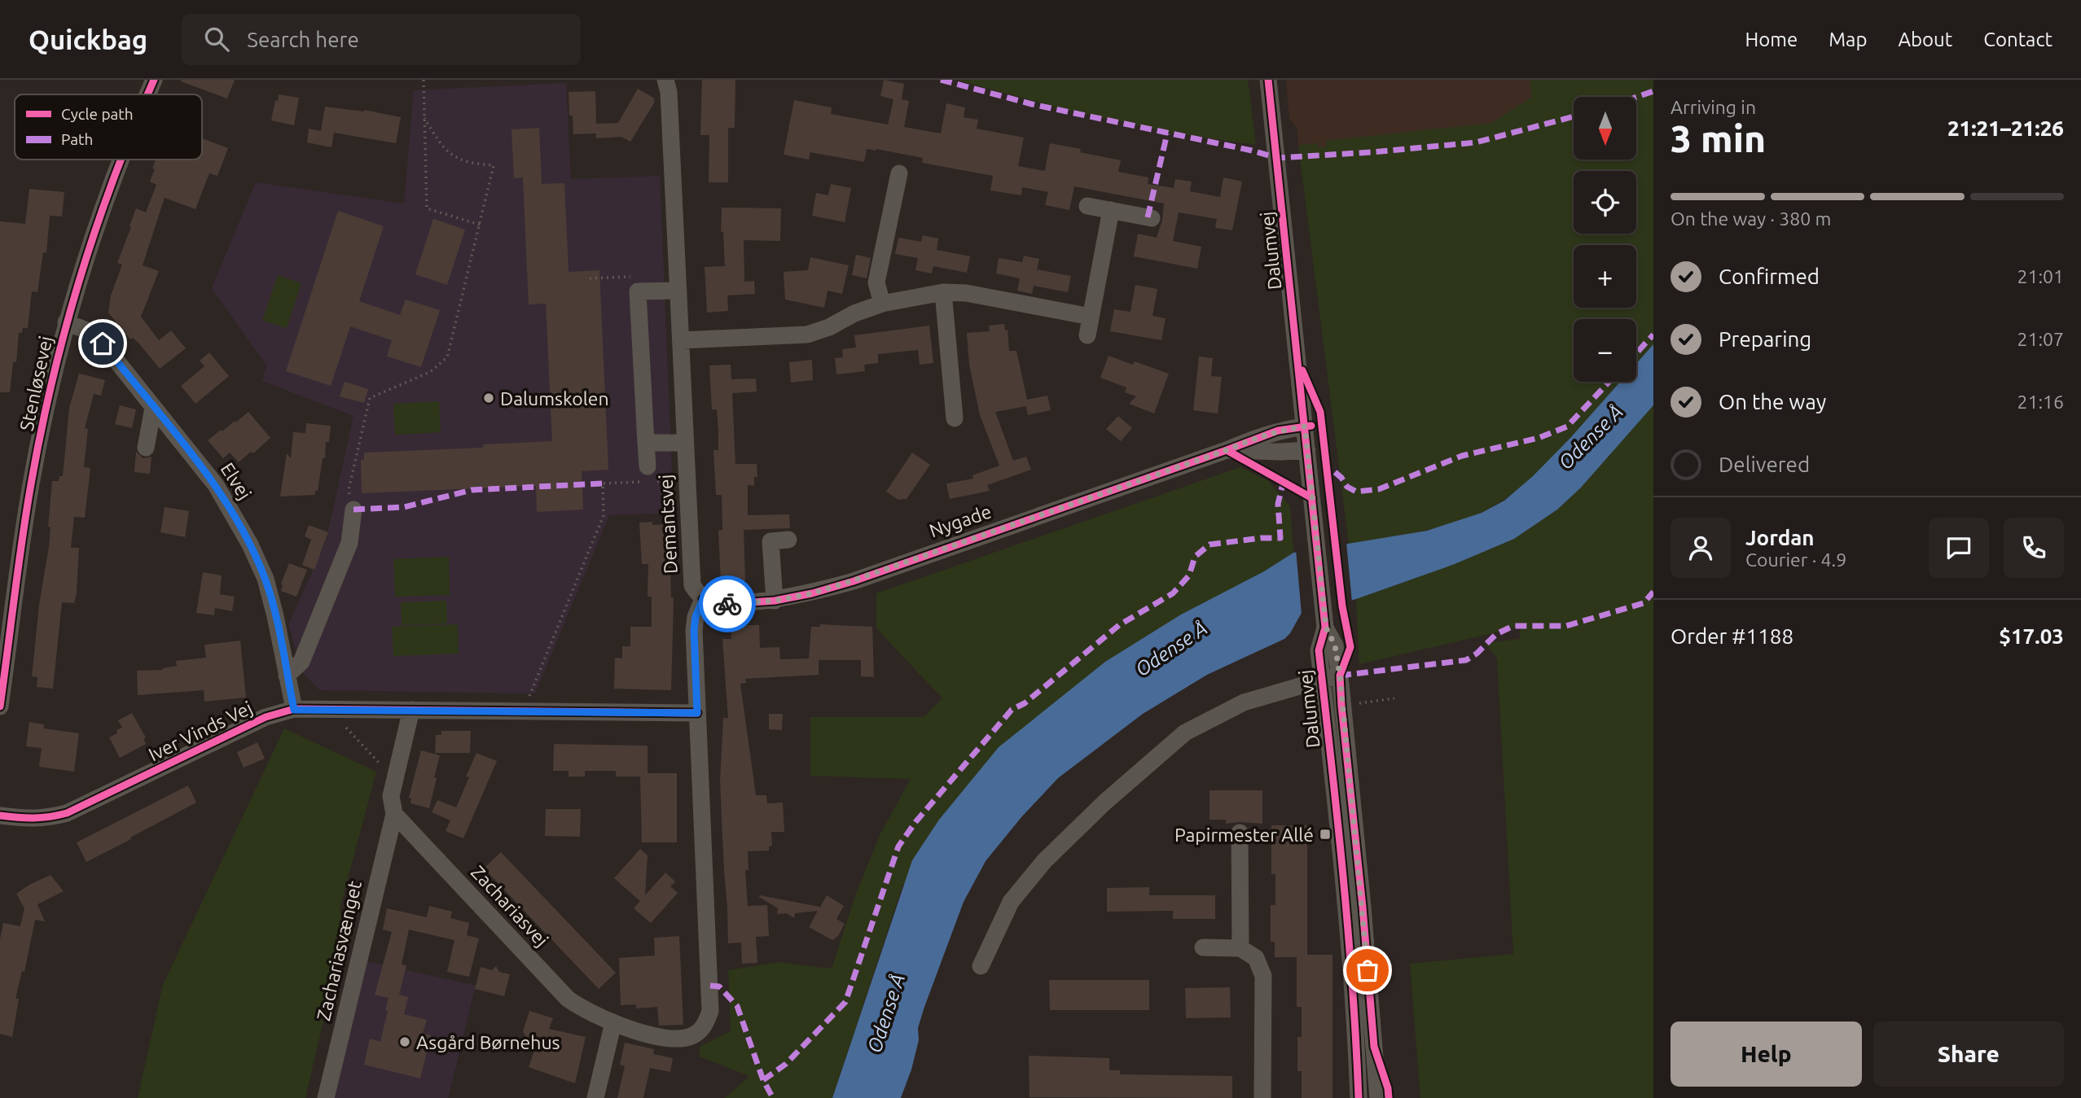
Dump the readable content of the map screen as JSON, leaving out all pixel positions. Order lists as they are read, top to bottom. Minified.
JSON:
{"streets":{"street":["Dalumvej","Stenløsevej","Elvej","Nygade","Demantsvej","Iver Vinds Vej","Zachariasvej","Zachariasvænget"]},"crossings":[["Dalumvej","Nygade"],["Stenløsevej","Elvej"],["Elvej","Iver Vinds Vej"],["Nygade","Demantsvej"],["Iver Vinds Vej","Zachariasvej"],["Zachariasvej","Zachariasvænget"]],"water":["Odense Å"],"places":{"other":["Dalumskolen","Asgård Børnehus"],"transit":["Papirmester Allé"]},"legend":["Cycle path","Path"],"north":"bottom","page":{"header":"Quickbag","search":"Search here","nav":["Home","Map","About","Contact"],"heading":["3 min","Arriving in","21:21–21:26"],"panel":["Jordan","Courier · 4.9","Order #1188","$17.03"],"map_buttons":["+","−"],"bar":"On the way · 380 m","list":[["Confirmed","21:01"],["Preparing","21:07"],["On the way","21:16"],"Delivered"],"buttons":["Help","Share"]}}
